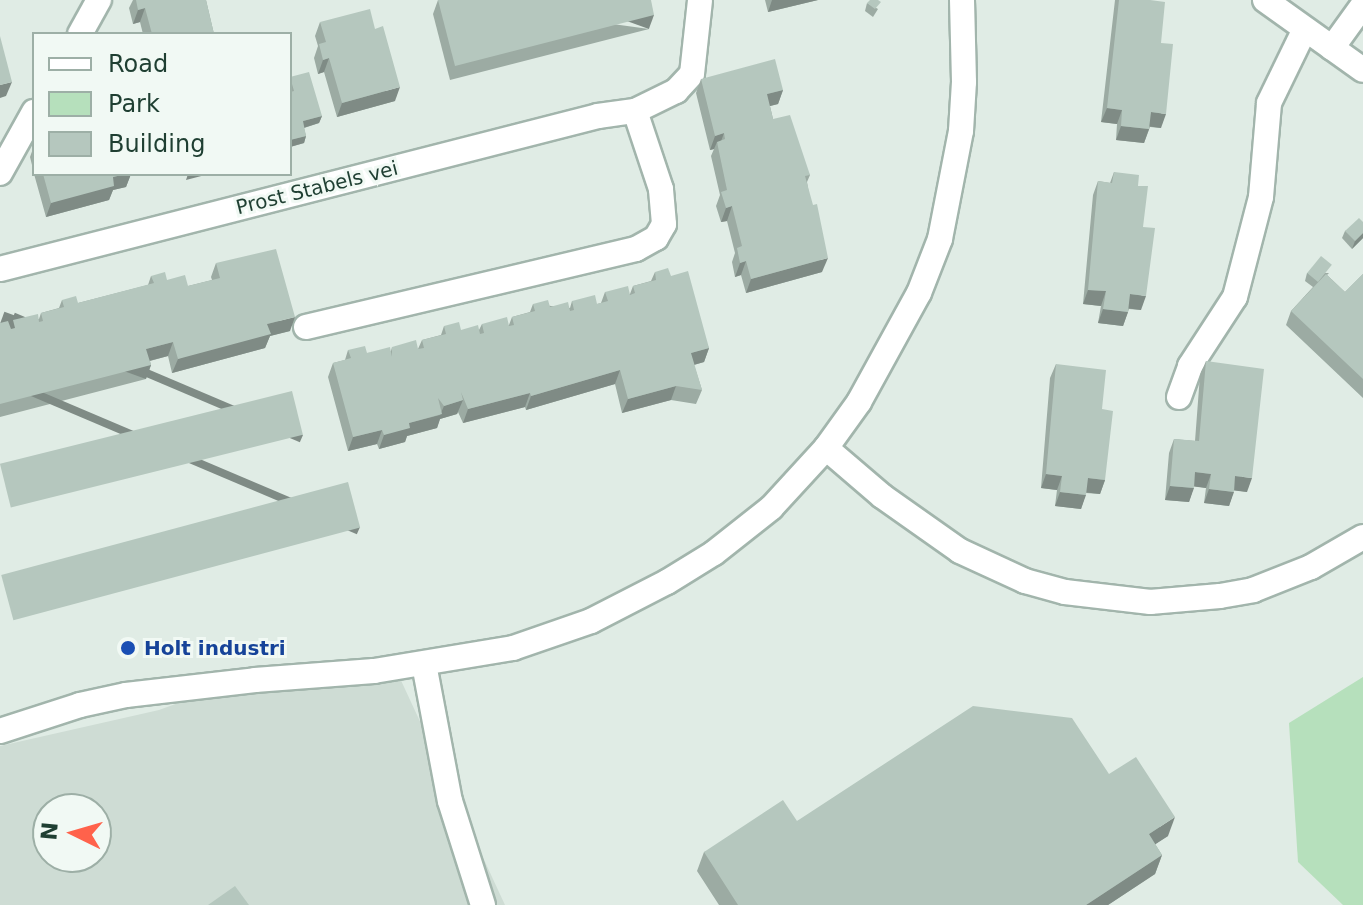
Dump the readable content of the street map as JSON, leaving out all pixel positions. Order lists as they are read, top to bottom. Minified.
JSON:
{"streets":{"street":["Prost Stabels vei"]},"places":["Holt industri"],"legend":["Road","Park","Building"],"north":"left"}
